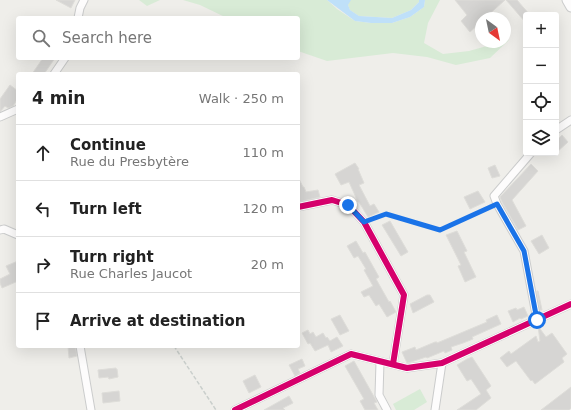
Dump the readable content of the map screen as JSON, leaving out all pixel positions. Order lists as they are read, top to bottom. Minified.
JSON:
{"north":"bottom right","page":{"map_buttons":["+","−"],"search":"Search here","heading":["4 min","Walk · 250 m"],"list":[["Continue","Rue du Presbytère","110 m"],["Turn left","120 m"],["Turn right","Rue Charles Jaucot","20 m"],"Arrive at destination"]}}
